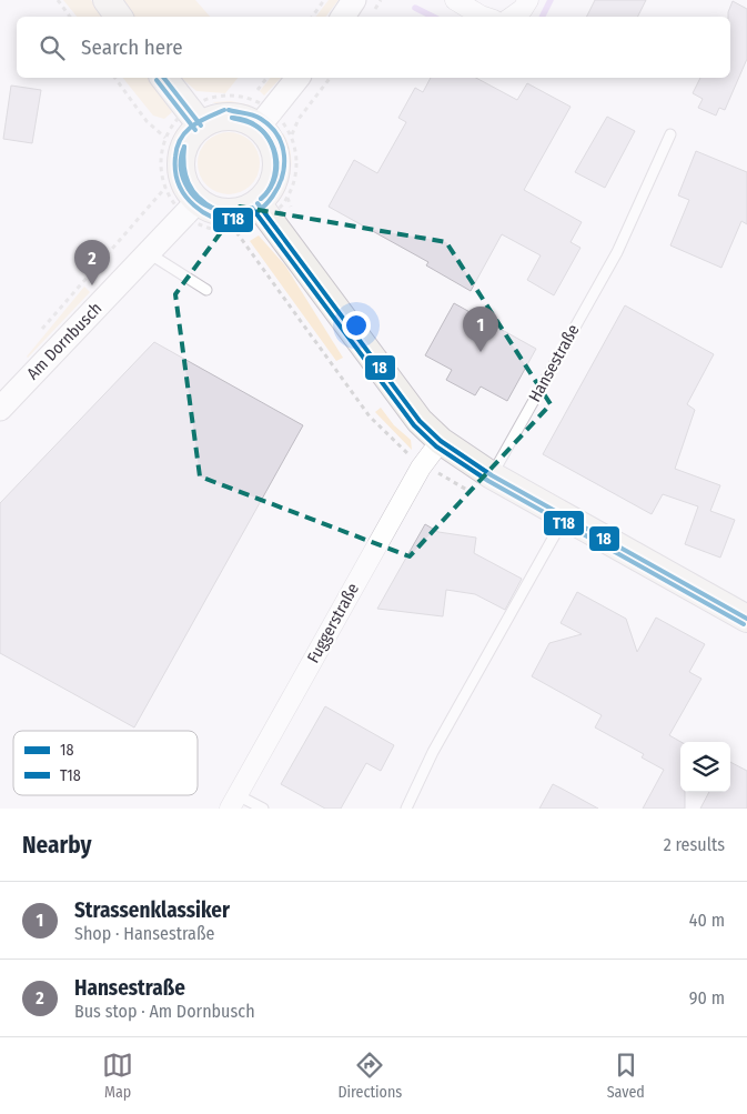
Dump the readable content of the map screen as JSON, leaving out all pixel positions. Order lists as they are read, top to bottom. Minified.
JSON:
{"streets":{"street":["Am Dornbusch","Fuggerstraße"],"lane":["Hansestraße"]},"lines":["transit line 18","transit line T18"],"legend":["18","T18"],"page":{"search":"Search here","pins":["2","1"],"heading":["Nearby","2 results"],"list":[{"mark":"1","name":"Strassenklassiker","note":"Shop · Hansestraße","value":"40 m"},{"mark":"2","name":"Hansestraße","note":"Bus stop · Am Dornbusch","value":"90 m"}],"nav":["Map","Directions","Saved"]}}
